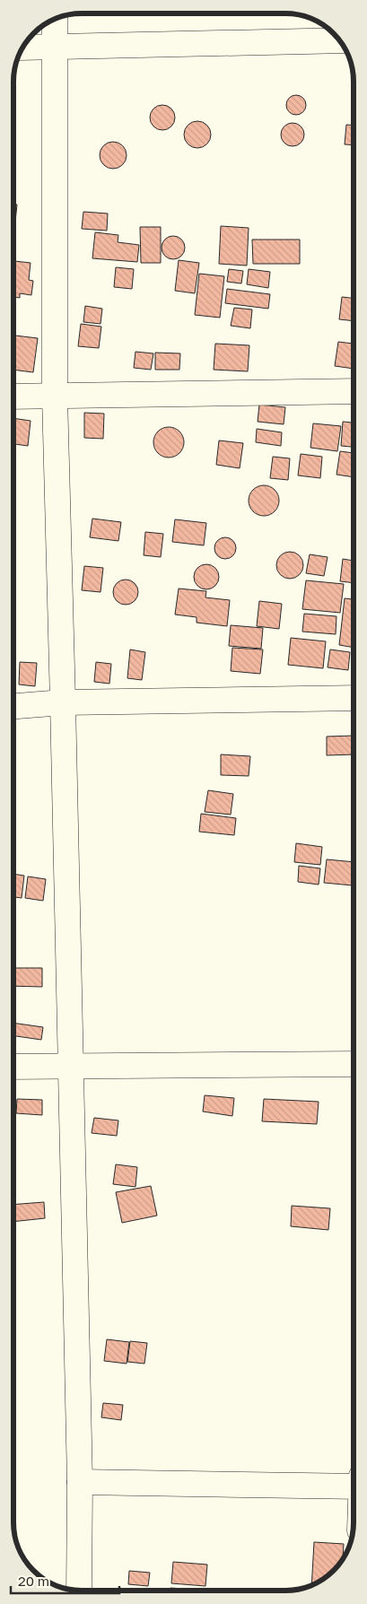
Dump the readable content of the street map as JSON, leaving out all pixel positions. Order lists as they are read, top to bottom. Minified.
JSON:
{"scale_bar":"20 m"}
